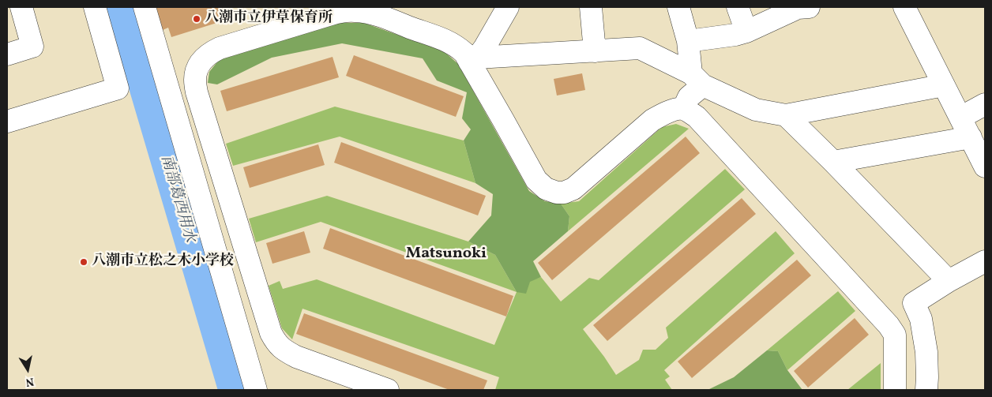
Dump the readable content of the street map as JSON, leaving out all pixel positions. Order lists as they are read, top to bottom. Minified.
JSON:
{"districts":["Matsunoki"],"water":["南部葛西用水"],"places":["八潮市立伊草保育所","八潮市立松之木小学校"],"north":"bottom"}
